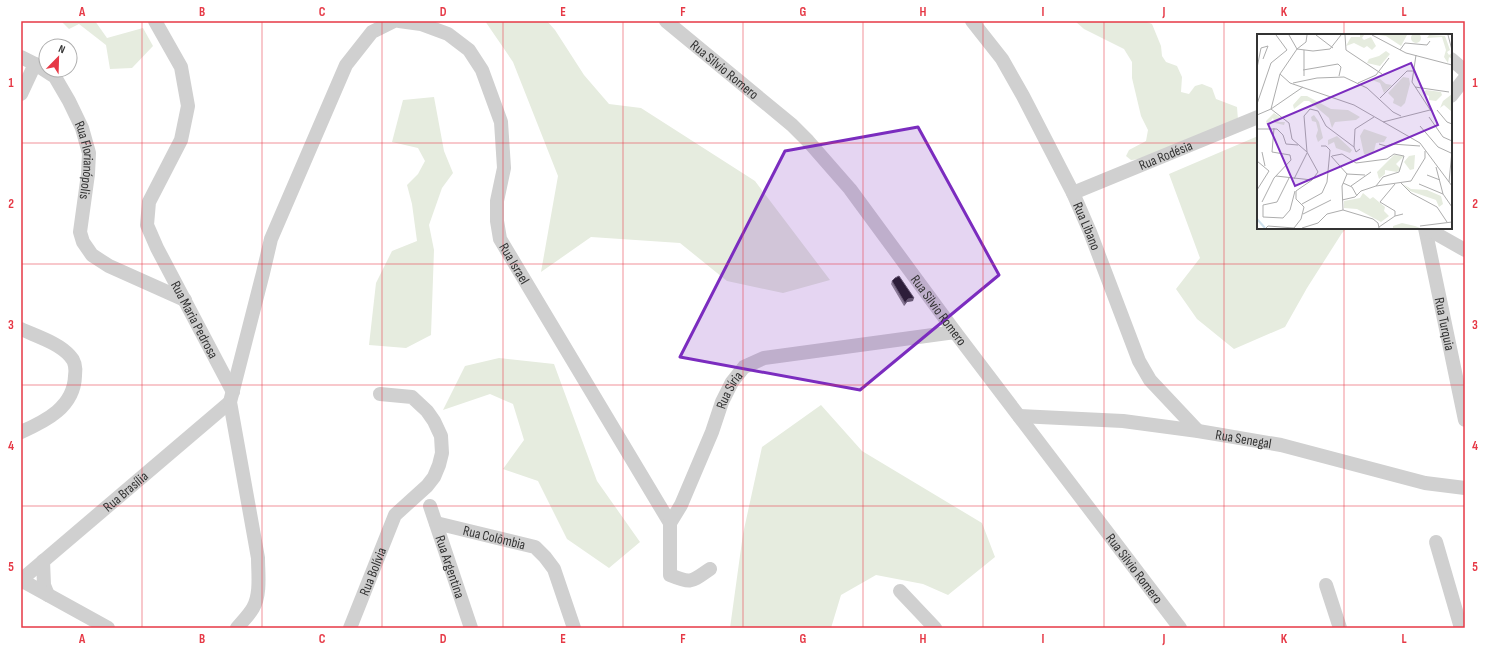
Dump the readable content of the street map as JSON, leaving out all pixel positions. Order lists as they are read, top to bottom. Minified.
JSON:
{"streets":{"street":["Rua Silvio Romero","Rua Rodésia","Rua Florianópolis","Rua Libano","Rua Israel","Rua Maria Pedrosa","Rua Turquia","Rua Síria","Rua Senegal","Rua Brasília","Rua Colômbia","Rua Argentina","Rua Bolívia"]},"crossings":[["Rua Silvio Romero","Rua Síria"],["Rua Silvio Romero","Rua Senegal"],["Rua Rodésia","Rua Libano"],["Rua Florianópolis","Rua Maria Pedrosa"],["Rua Libano","Rua Senegal"],["Rua Israel","Rua Síria"],["Rua Maria Pedrosa","Rua Brasília"],["Rua Colômbia","Rua Argentina"]],"north":"top right","grid":{"columns":["A","B","C","D","E","F","G","H","I","J","K","L"],"rows":["1","2","3","4","5"]}}
